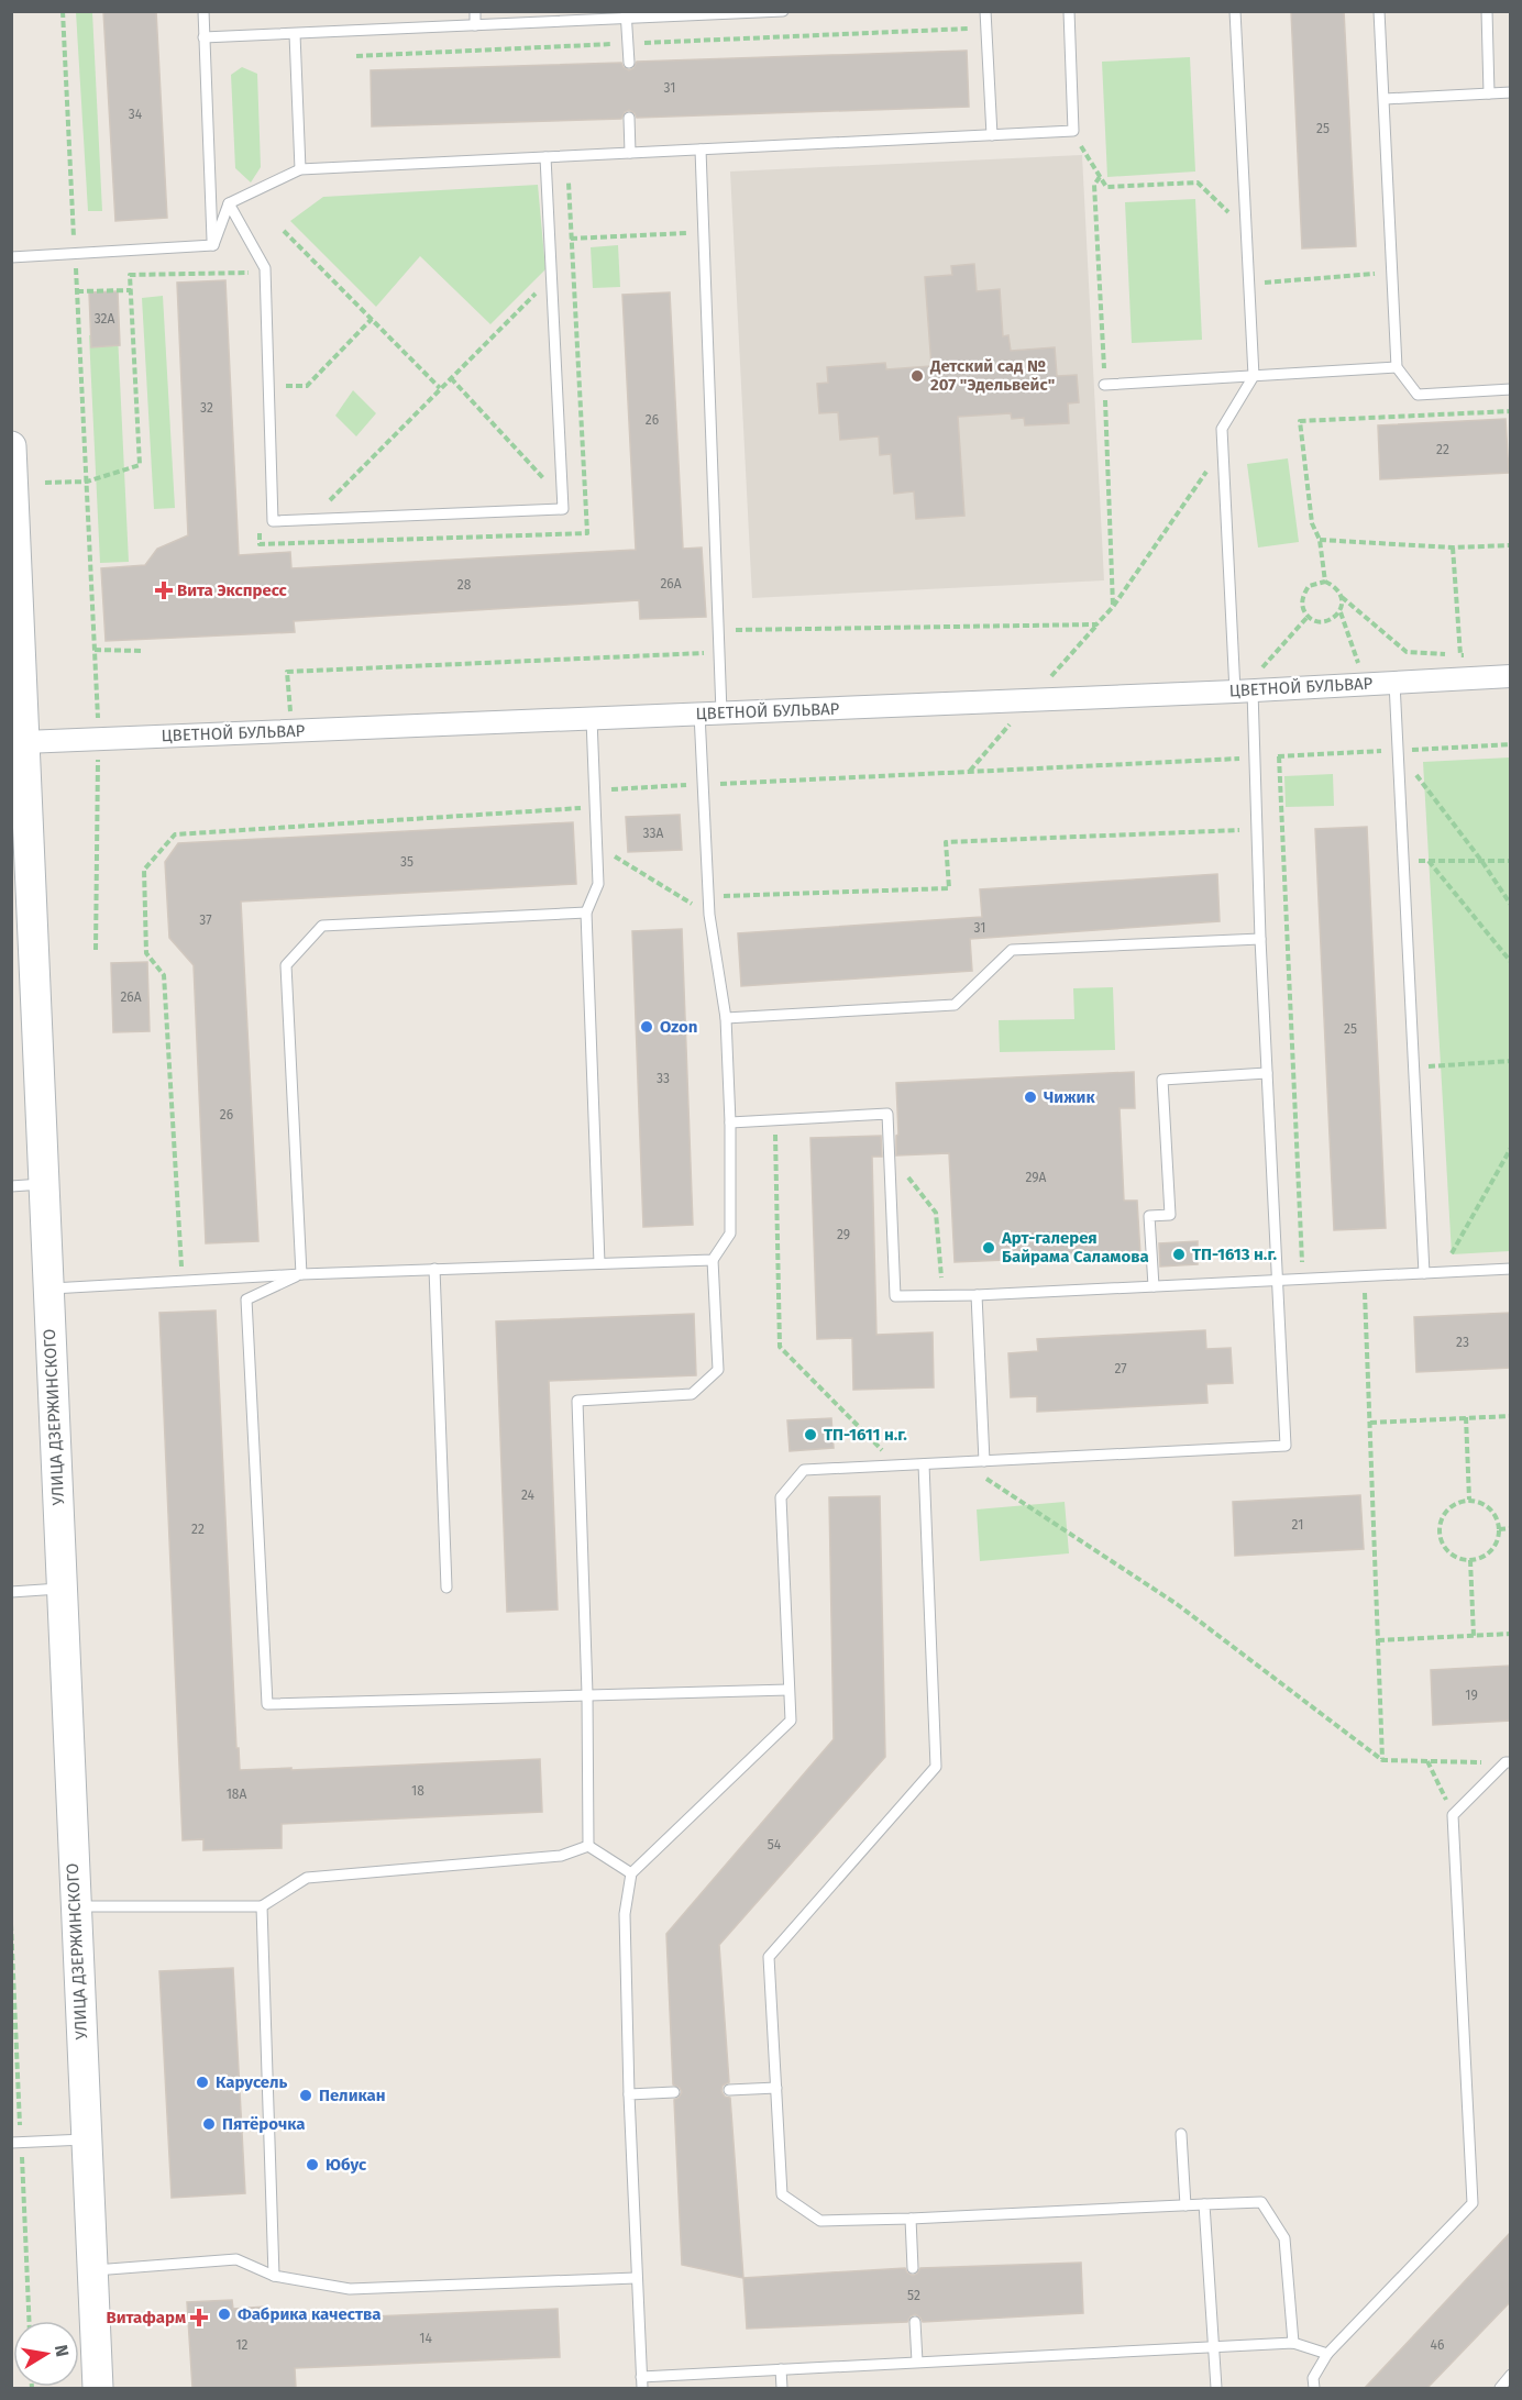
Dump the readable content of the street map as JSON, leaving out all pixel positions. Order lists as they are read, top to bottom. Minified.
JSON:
{"streets":{"main road":["УЛИЦА ДЗЕРЖИНСКОГО"],"street":["ЦВЕТНОЙ БУЛЬВАР"]},"crossings":[["ЦВЕТНОЙ БУЛЬВАР","УЛИЦА ДЗЕРЖИНСКОГО"]],"places":{"other":["Детский сад № 207 \"Эдельвейс\"","Ozon","Чижик","Арт-галерея Байрама Саламова","ТП-1613 н.г.","ТП-1611 н.г.","Карусель","Пеликан","Пятёрочка","Юбус","Фабрика качества"],"health":["Вита Экспресс","Витафарм"]},"house_numbers":["31","34","25","32А","32","26","22","26А","28","33А","35","37","31","26А","25","33","26","29А","29","23","27","24","21","22","19","18","18А","54","52","14","12","46"],"north":"right"}
